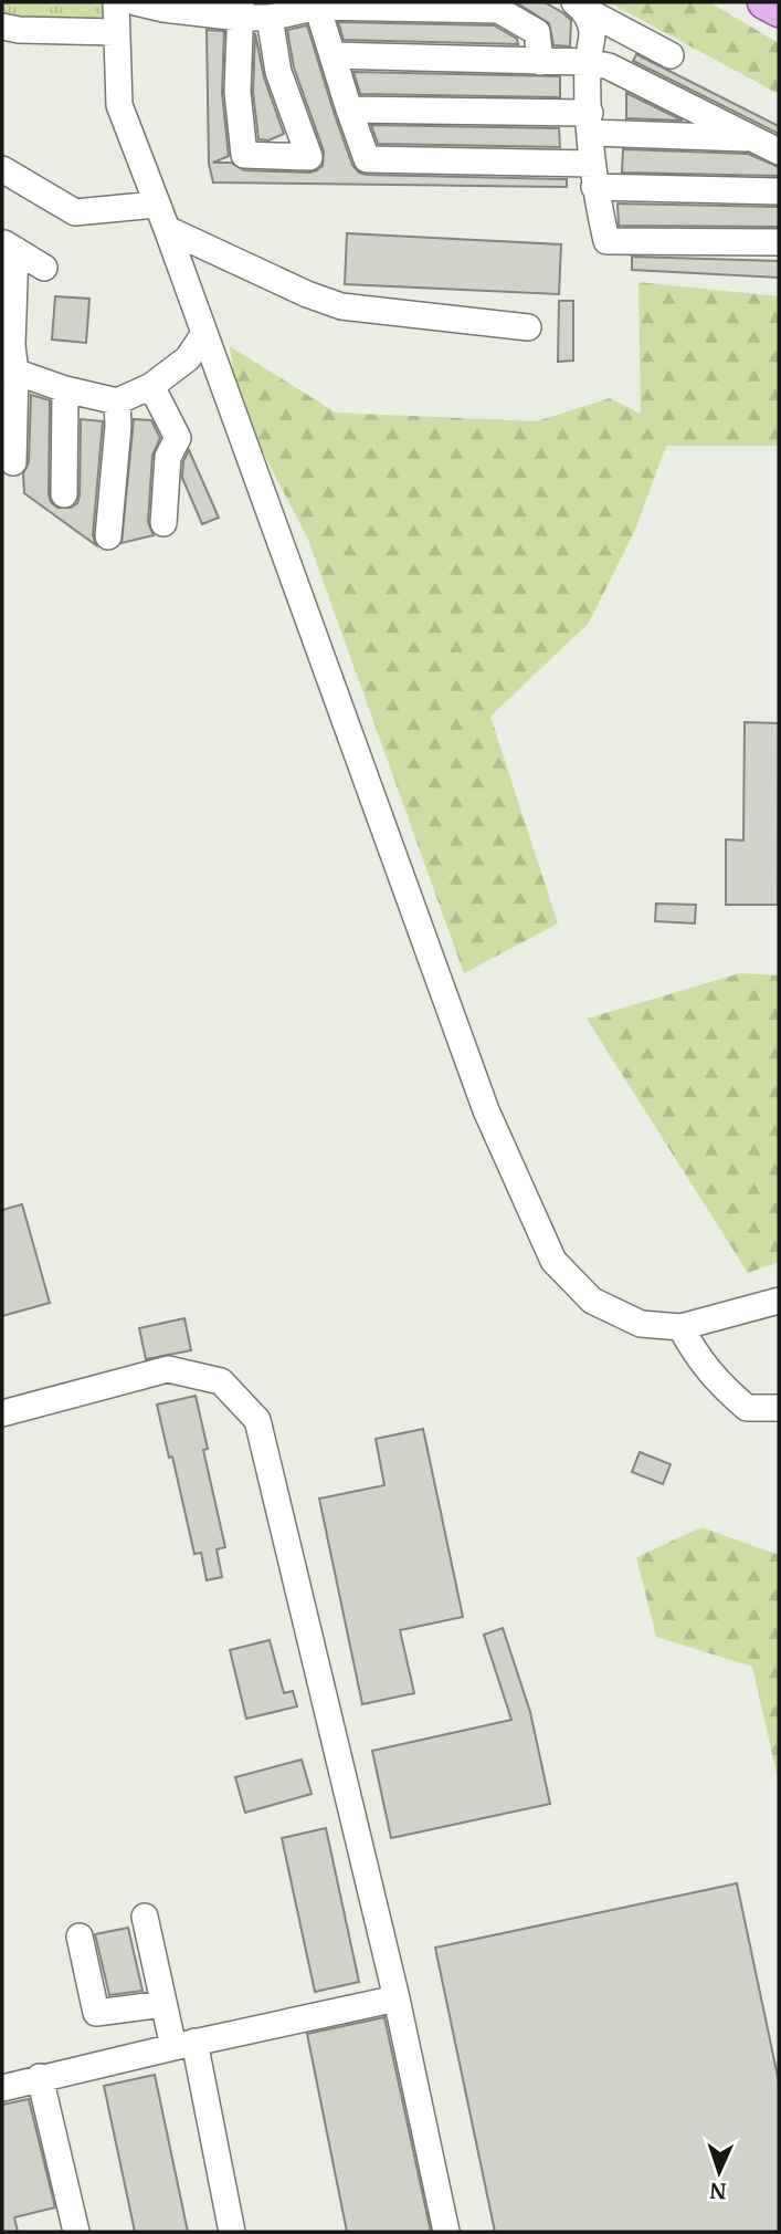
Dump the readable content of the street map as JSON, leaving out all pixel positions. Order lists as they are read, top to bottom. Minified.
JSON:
{"north":"bottom"}
